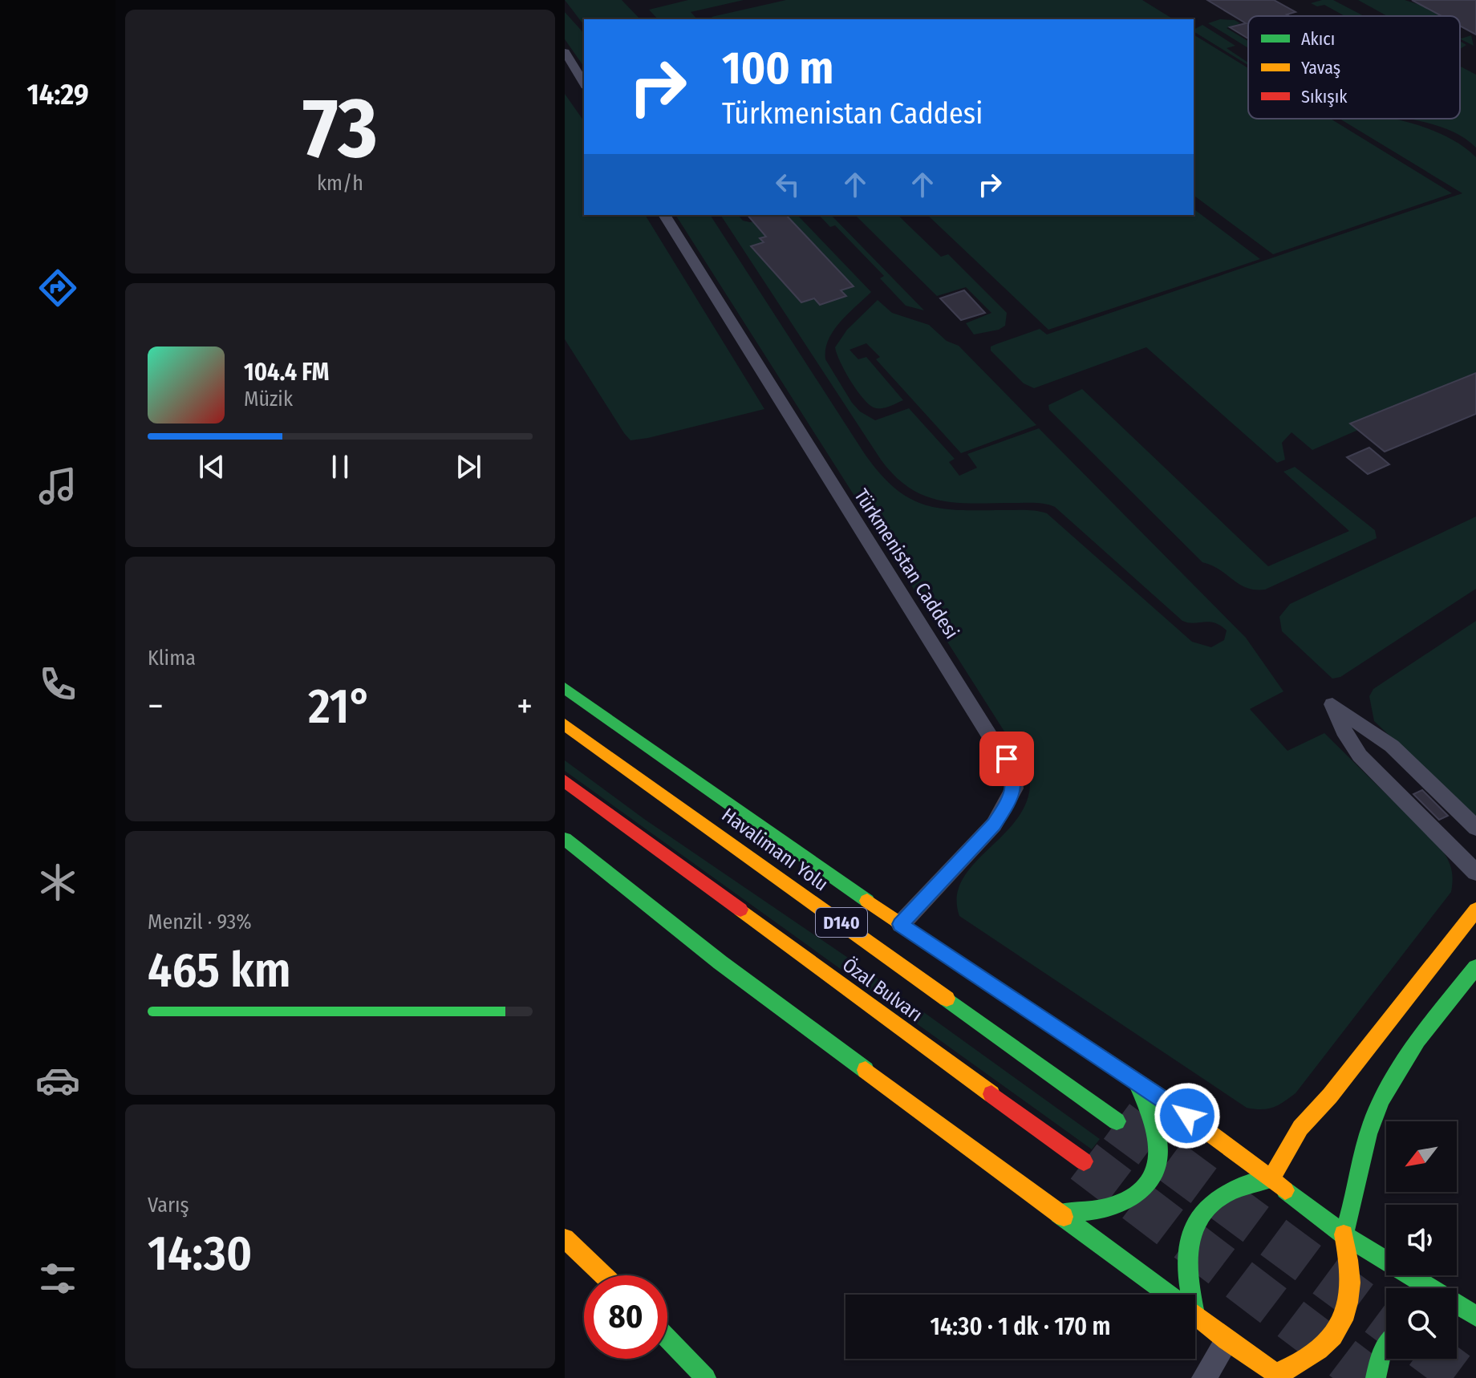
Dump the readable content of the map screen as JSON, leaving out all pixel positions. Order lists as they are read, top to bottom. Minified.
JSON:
{"streets":{"main road":["Havalimanı Yolu","D140","Özal Bulvarı"],"street":["Türkmenistan Caddesi"]},"legend":["Akıcı","Yavaş","Sıkışık"],"north":"bottom left","page":{"tabs":"14:29","tile":[["73","km/h"],"Klima",["Menzil · 93%","465 km"],["Varış","14:30"]],"turn":["100 m","Türkmenistan Caddesi"],"song":["104.4 FM","Müzik"],"heat":["−","21°","+"],"limit":"80","trip":"14:30 · 1 dk · 170 m"}}
